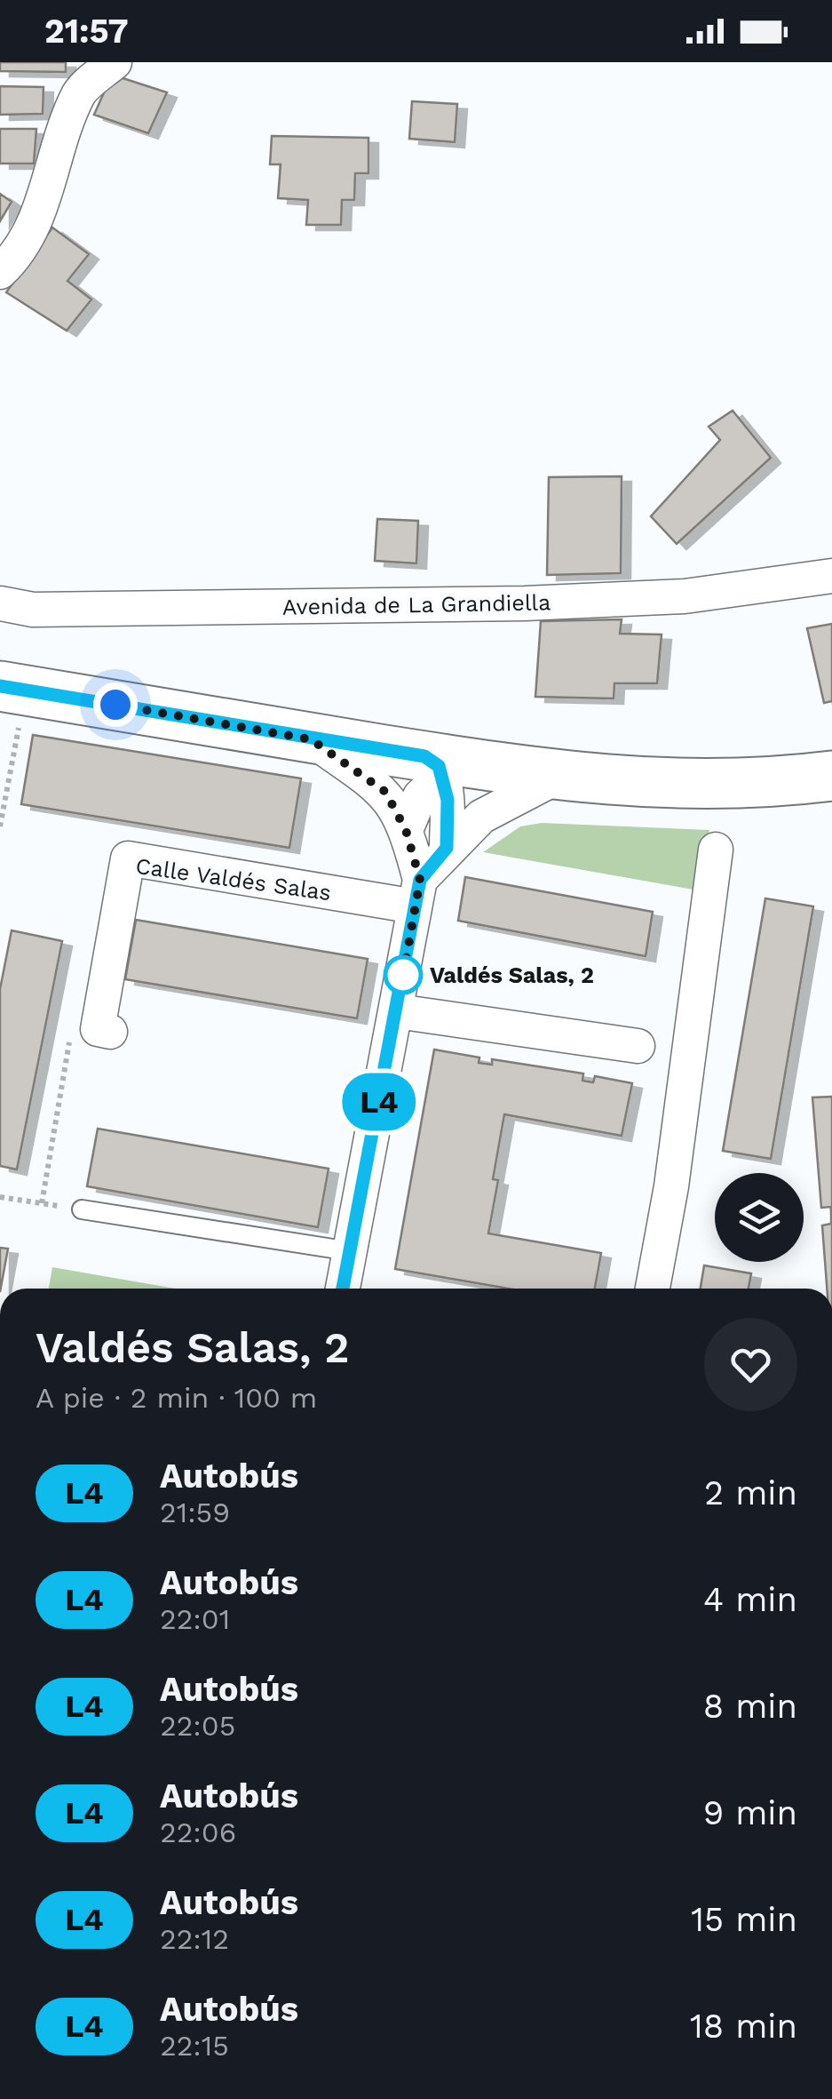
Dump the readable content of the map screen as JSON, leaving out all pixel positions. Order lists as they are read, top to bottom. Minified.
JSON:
{"streets":{"street":["Avenida de La Grandiella","Calle Valdés Salas"]},"places":["Valdés Salas, 2"],"lines":["bus line L4"],"page":{"status":"21:57","on_map":"L4","heading":["Valdés Salas, 2","A pie · 2 min · 100 m"],"list":[{"mark":"L4","name":"Autobús","note":"21:59","value":"2 min"},{"mark":"L4","name":"Autobús","note":"22:01","value":"4 min"},{"mark":"L4","name":"Autobús","note":"22:05","value":"8 min"},{"mark":"L4","name":"Autobús","note":"22:06","value":"9 min"},{"mark":"L4","name":"Autobús","note":"22:12","value":"15 min"},{"mark":"L4","name":"Autobús","note":"22:15","value":"18 min"}]}}
